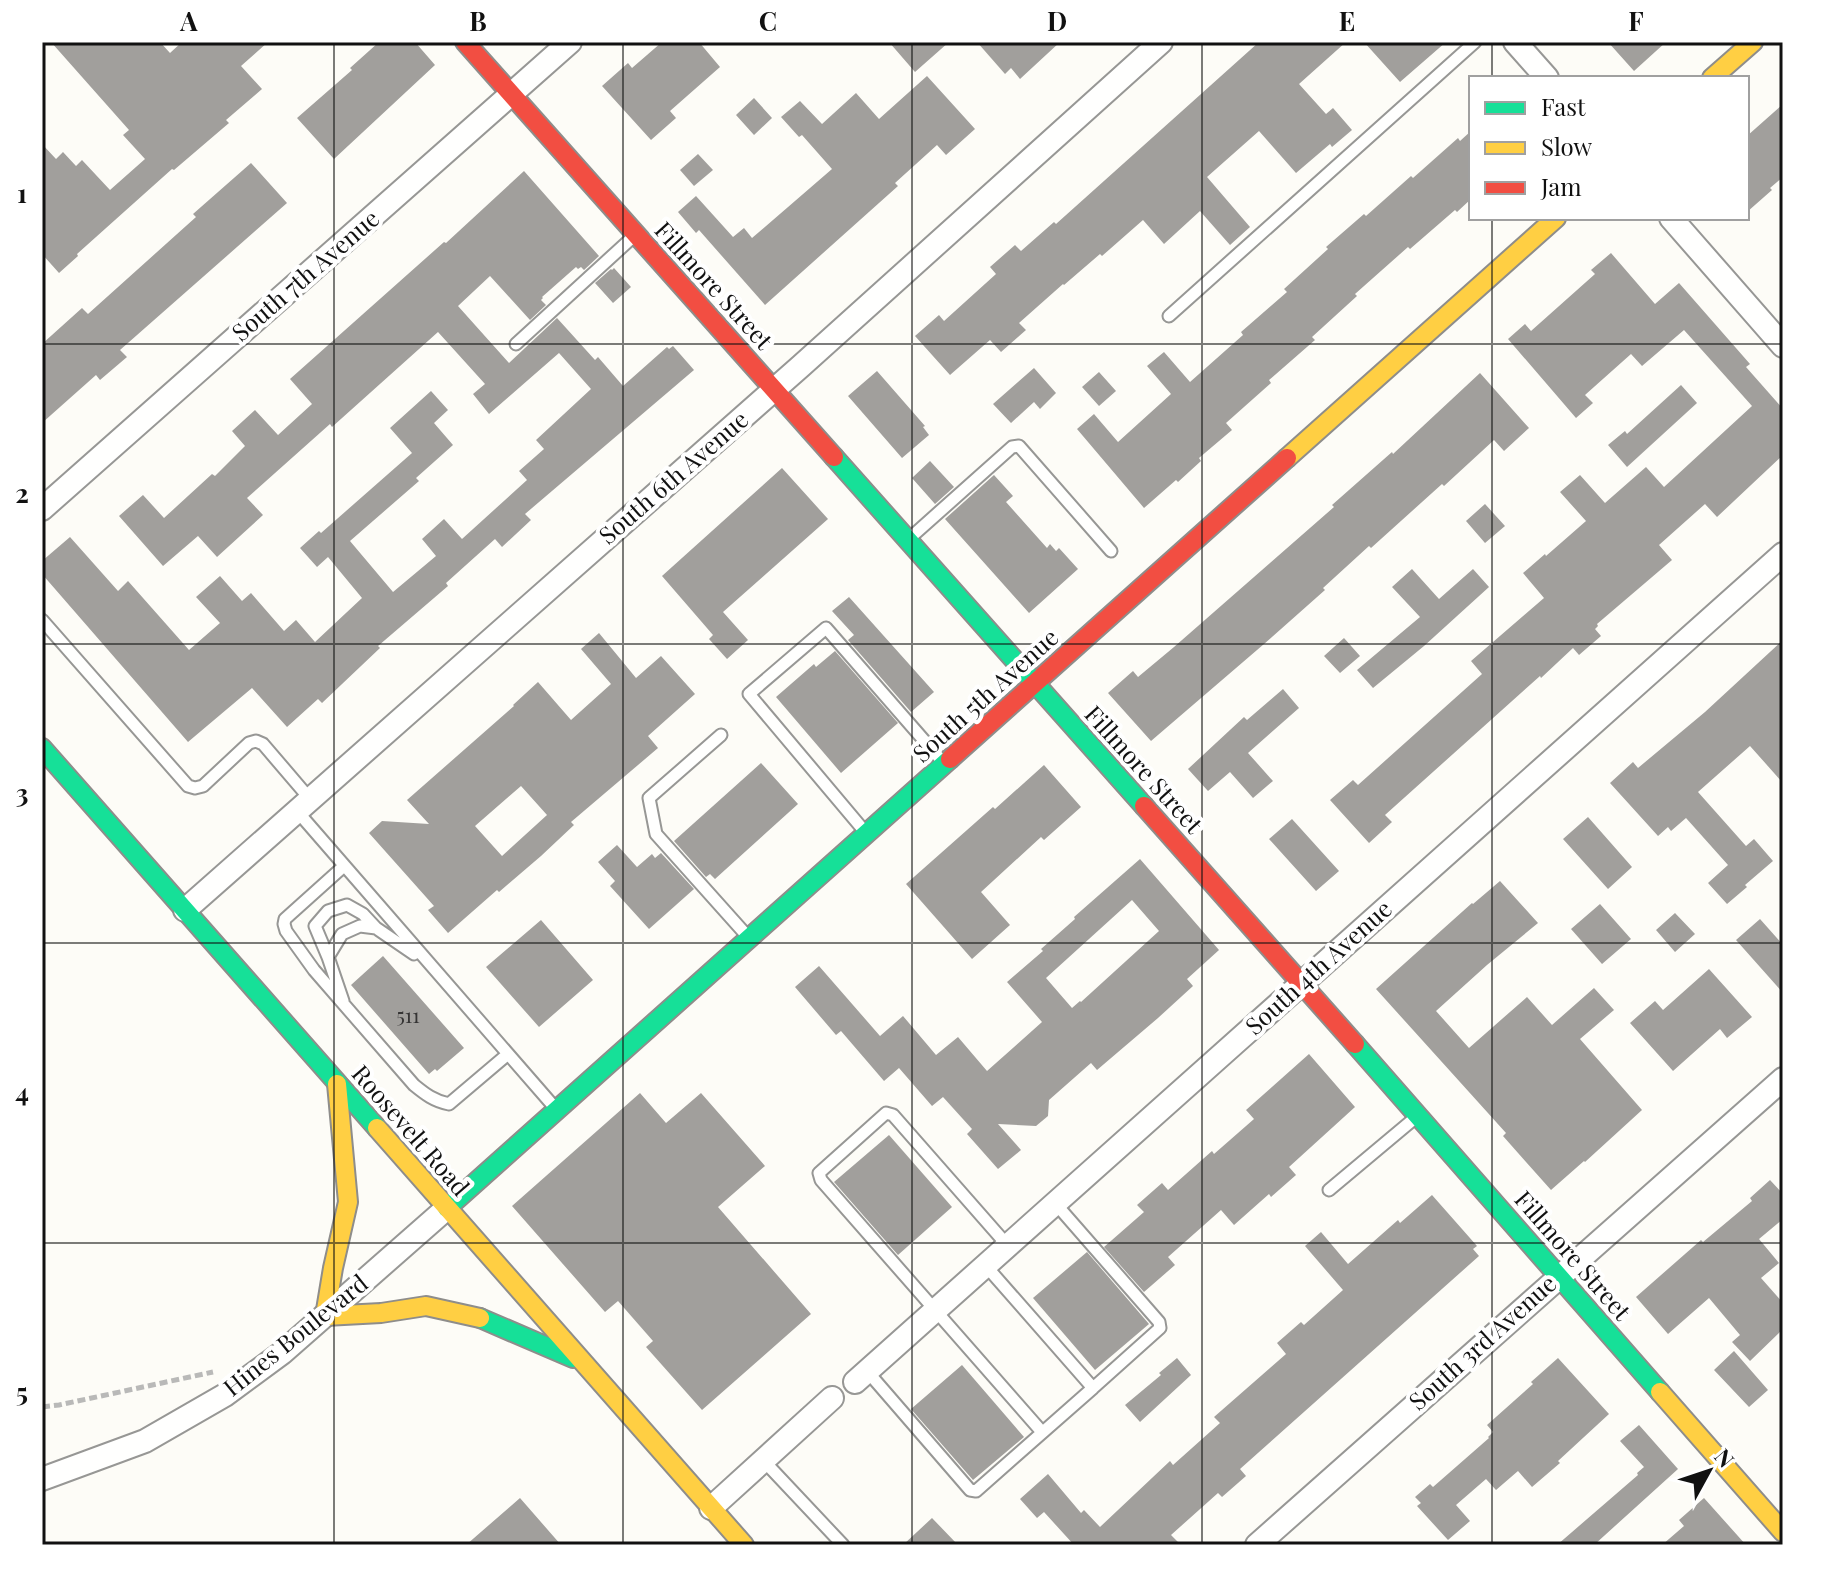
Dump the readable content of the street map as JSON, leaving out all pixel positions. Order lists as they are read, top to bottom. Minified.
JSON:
{"streets":{"street":["South 7th Avenue","Fillmore Street","South 6th Avenue","South 5th Avenue","South 4th Avenue","Roosevelt Road","Hines Boulevard","South 3rd Avenue"]},"crossings":[["South 7th Avenue","Fillmore Street"],["Fillmore Street","South 6th Avenue"],["Fillmore Street","South 5th Avenue"],["Fillmore Street","South 4th Avenue"],["Fillmore Street","South 3rd Avenue"],["South 6th Avenue","Roosevelt Road"],["South 5th Avenue","Roosevelt Road"],["South 5th Avenue","Hines Boulevard"],["Roosevelt Road","Hines Boulevard"]],"house_numbers":["511"],"legend":["Fast","Slow","Jam"],"north":"top right","grid":{"columns":["A","B","C","D","E","F"],"rows":["1","2","3","4","5"]}}
